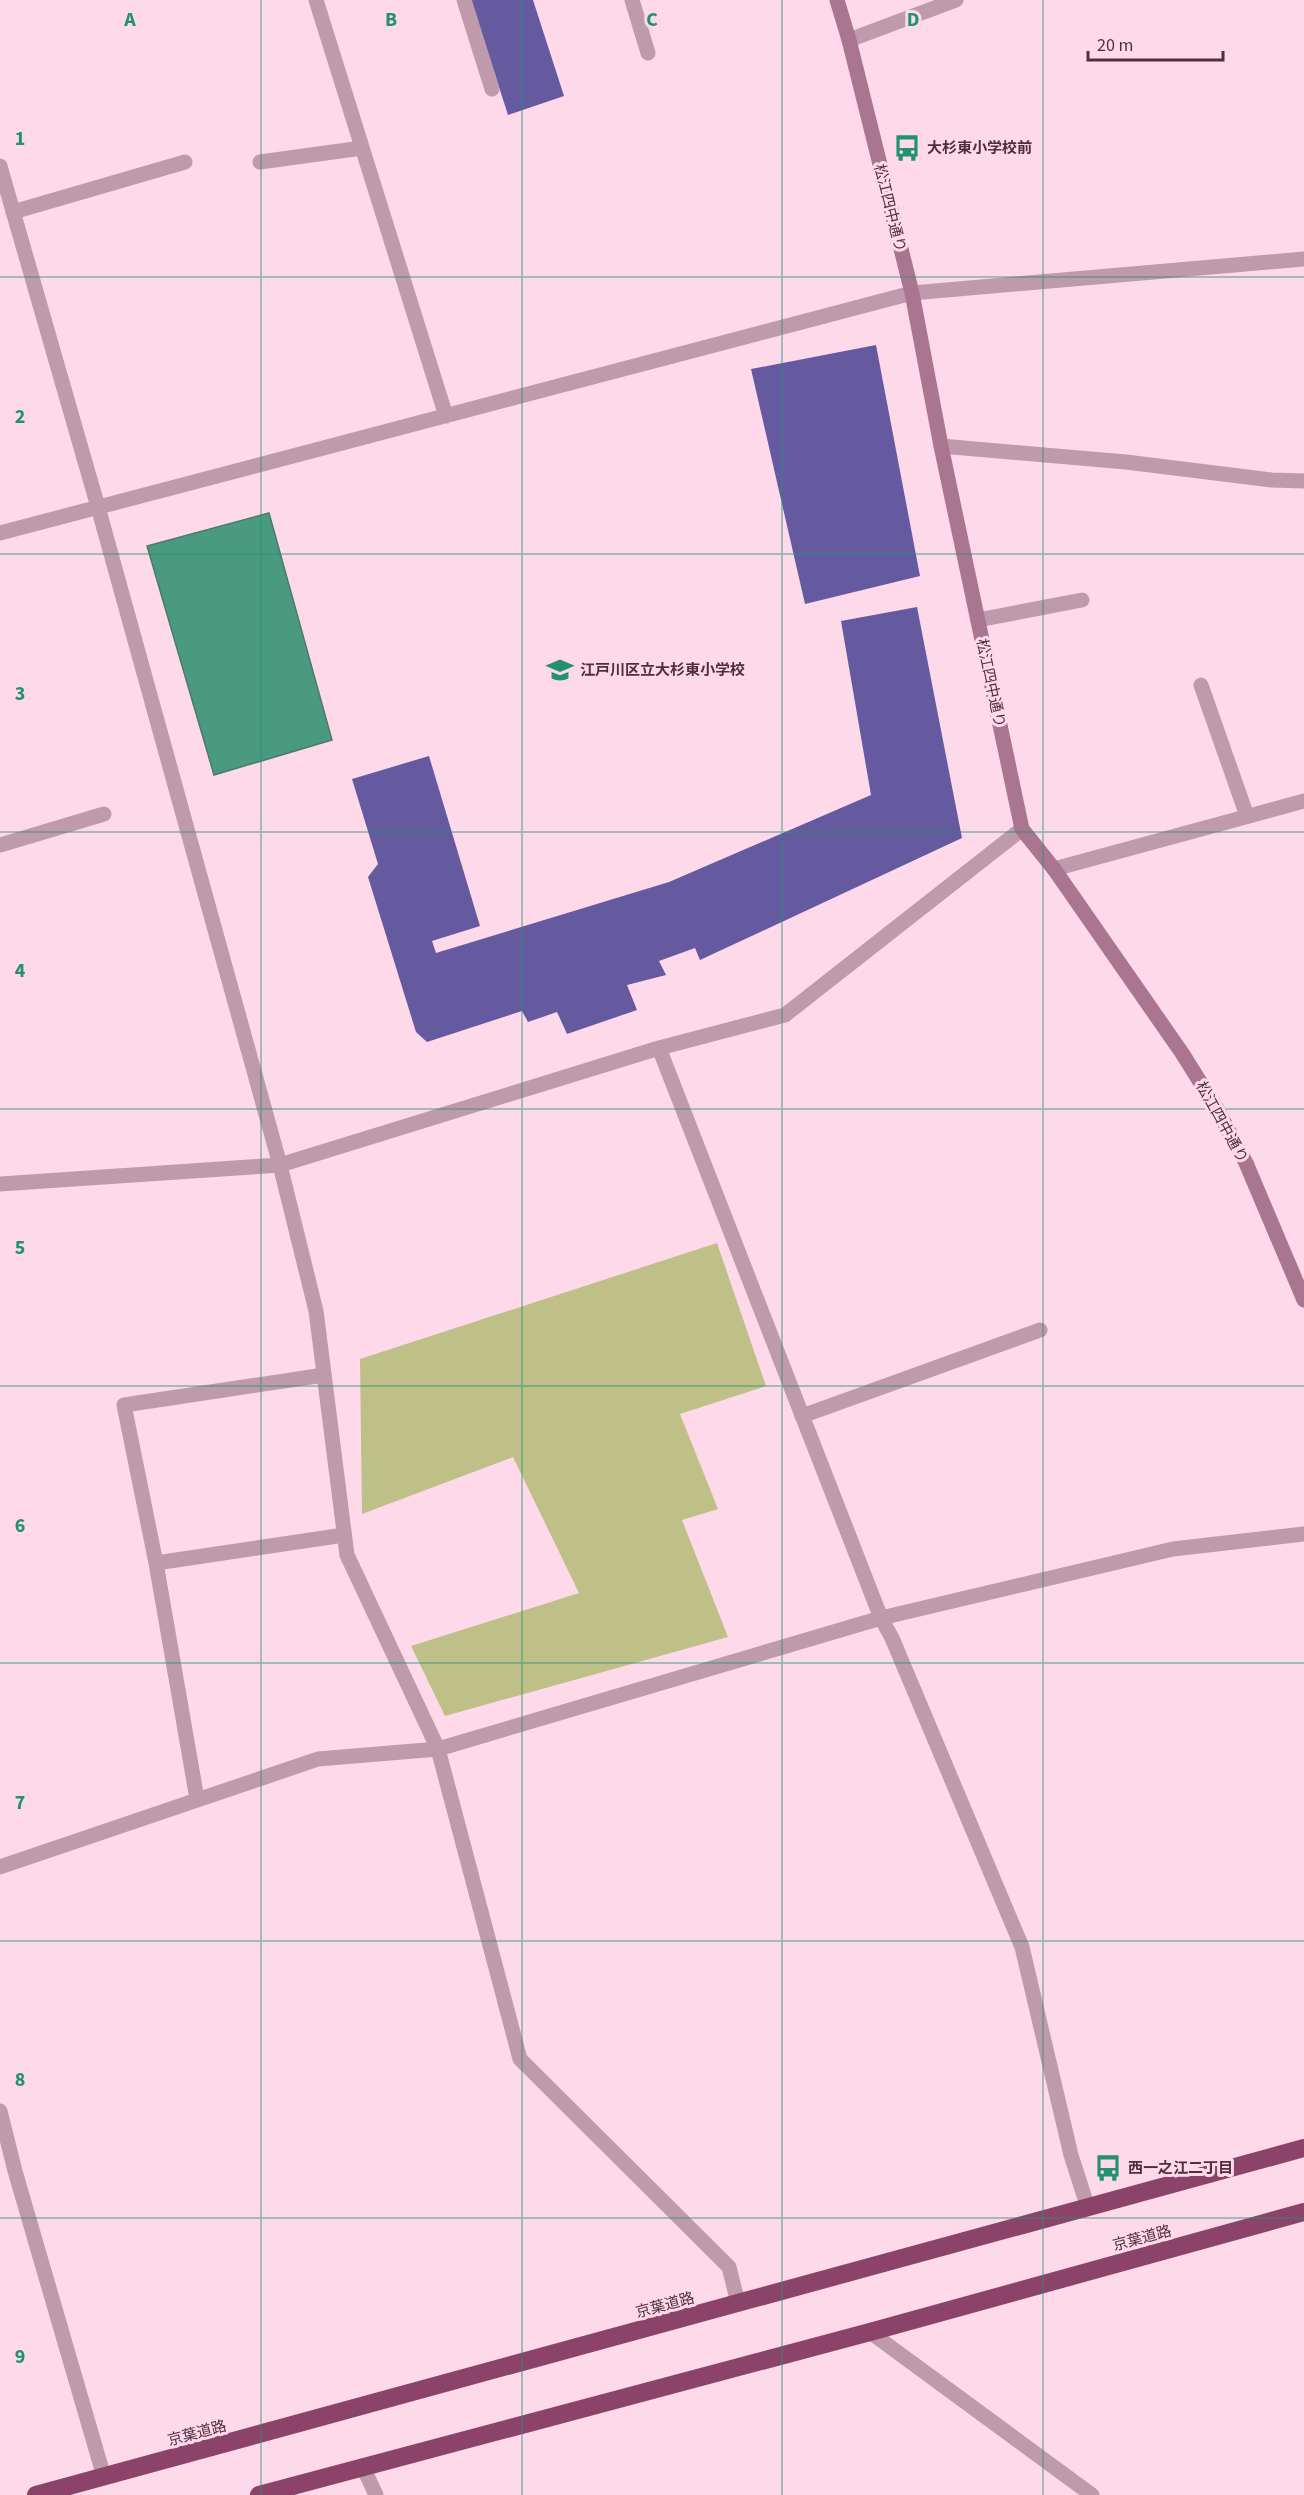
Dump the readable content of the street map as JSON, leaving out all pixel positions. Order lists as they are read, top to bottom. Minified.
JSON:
{"streets":{"highway":["京葉道路"],"street":["松江四中通り"]},"places":{"bus stop":["大杉東小学校前","西一之江二丁目"],"school or university":["江戸川区立大杉東小学校"]},"scale_bar":"20 m","grid":{"columns":["A","B","C","D"],"rows":["1","2","3","4","5","6","7","8","9"]}}
